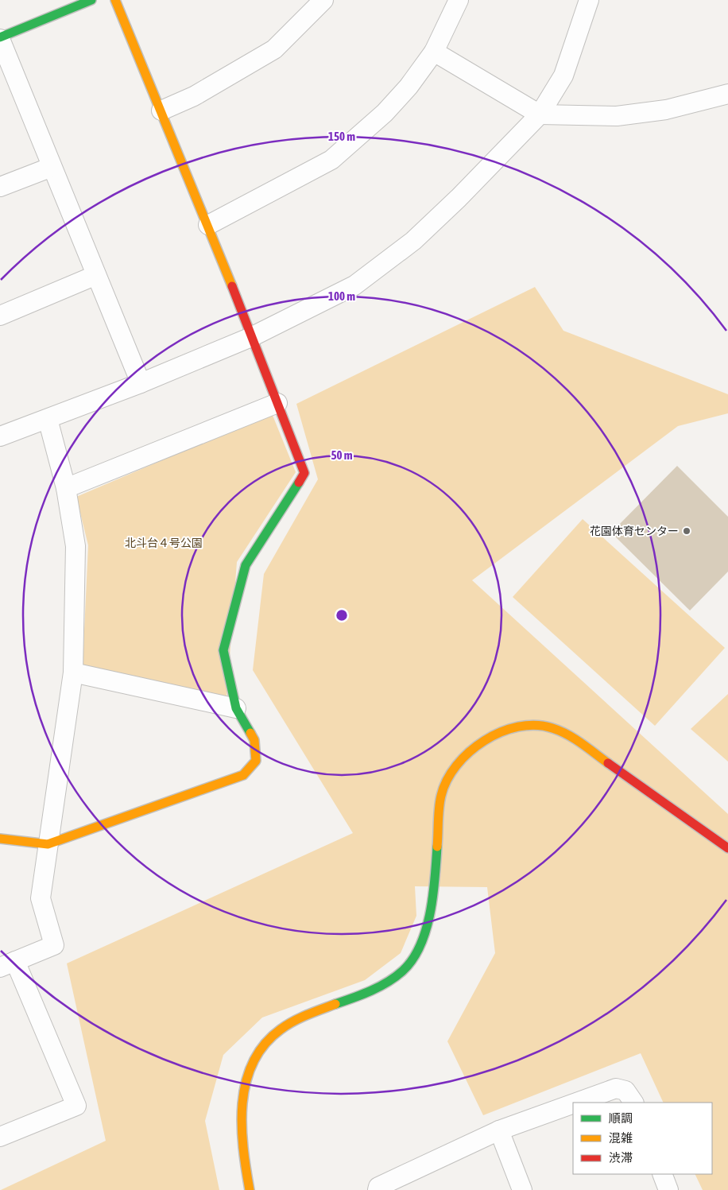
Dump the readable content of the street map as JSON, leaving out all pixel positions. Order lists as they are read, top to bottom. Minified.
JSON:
{"parks":["北斗台４号公園"],"places":["花園体育センター"],"legend":["順調","混雑","渋滞"],"rings":["150 m","100 m","50 m"]}
